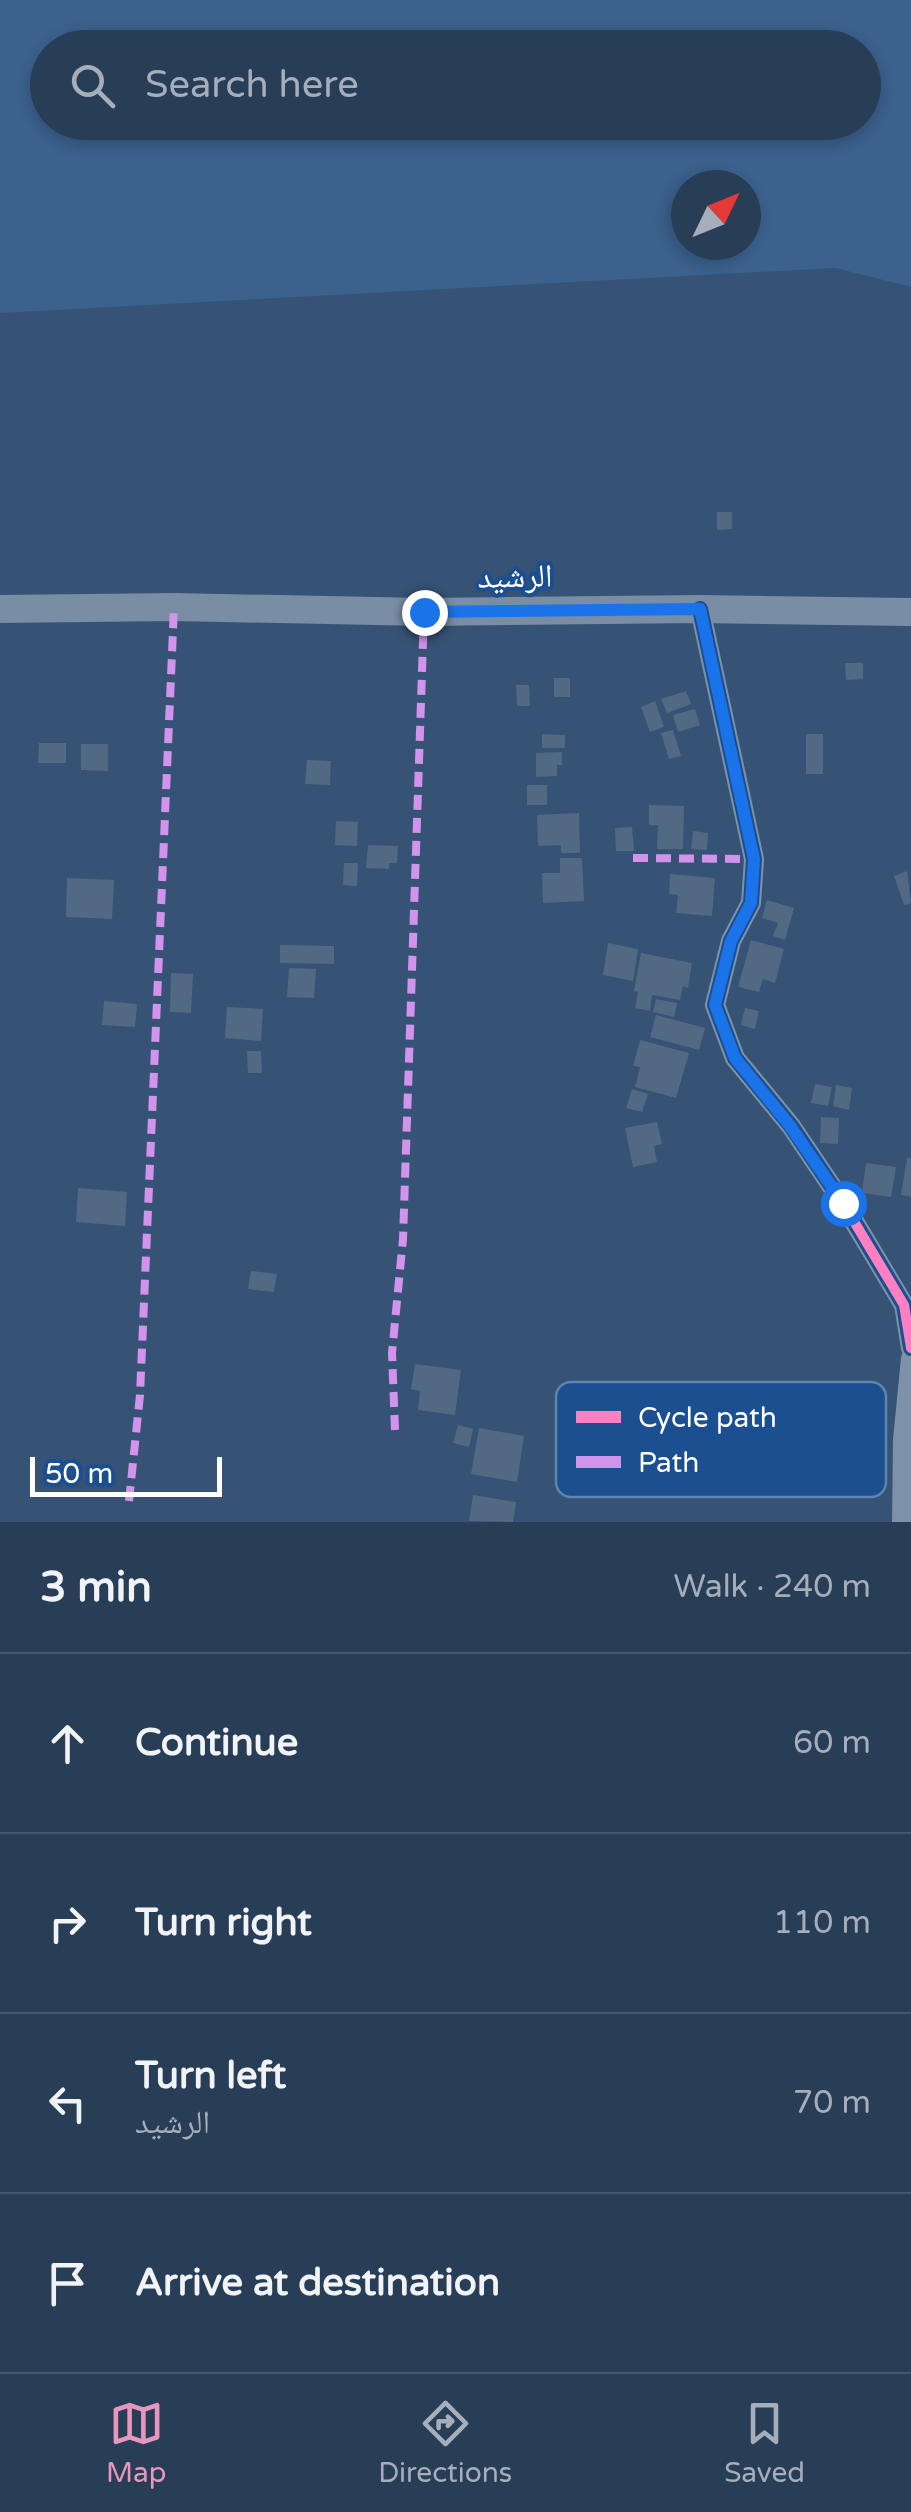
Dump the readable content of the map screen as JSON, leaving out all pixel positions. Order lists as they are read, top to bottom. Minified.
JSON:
{"streets":{"main road":["الرشيد"]},"legend":["Cycle path","Path"],"scale_bar":"50 m","north":"top right","page":{"search":"Search here","scale":"50 m","heading":["3 min","Walk · 240 m"],"list":[["Continue","60 m"],["Turn right","110 m"],["Turn left","الرشيد","70 m"],"Arrive at destination"],"nav":["Map","Directions","Saved"]}}
